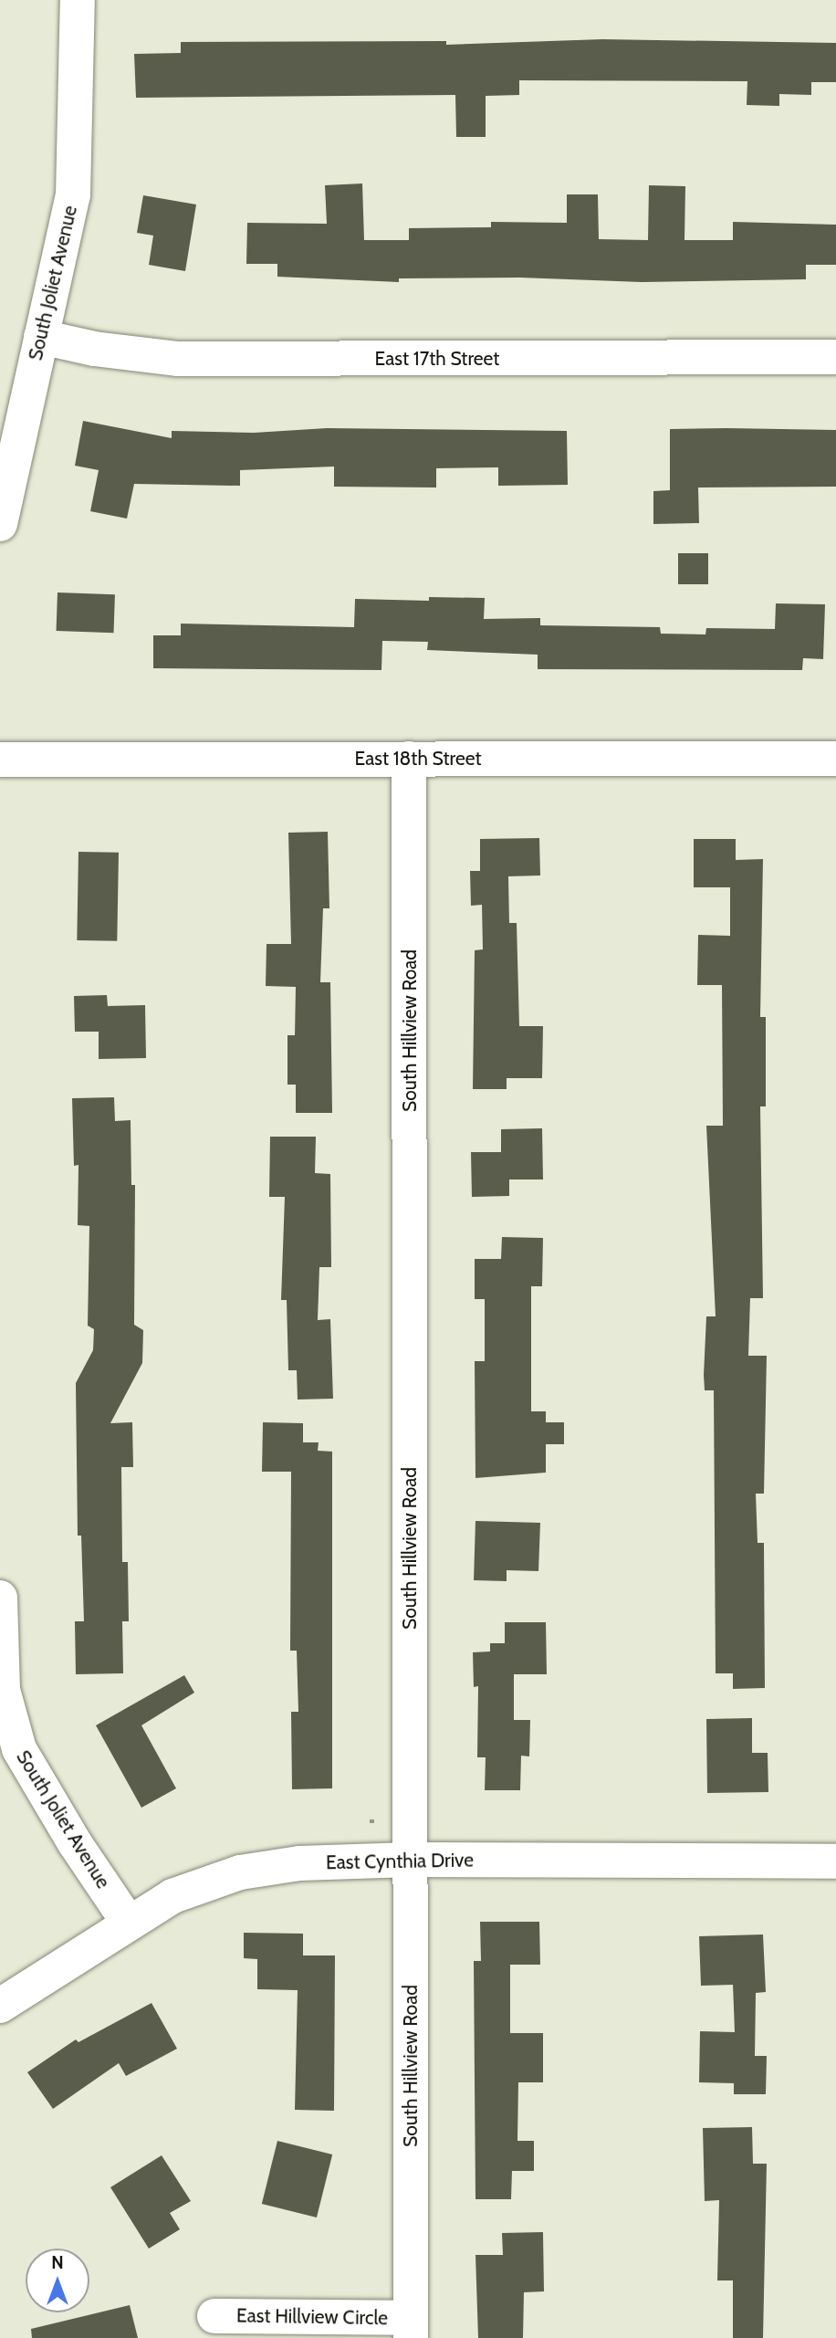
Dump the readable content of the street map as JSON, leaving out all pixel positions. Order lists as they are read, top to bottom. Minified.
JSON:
{"streets":{"street":["South Joliet Avenue","East 17th Street","East 18th Street","South Hillview Road","East Cynthia Drive","East Hillview Circle"]},"crossings":[["South Joliet Avenue","East 17th Street"],["South Joliet Avenue","East Cynthia Drive"],["East 18th Street","South Hillview Road"],["South Hillview Road","East Cynthia Drive"],["South Hillview Road","East Hillview Circle"]],"north":"top"}
